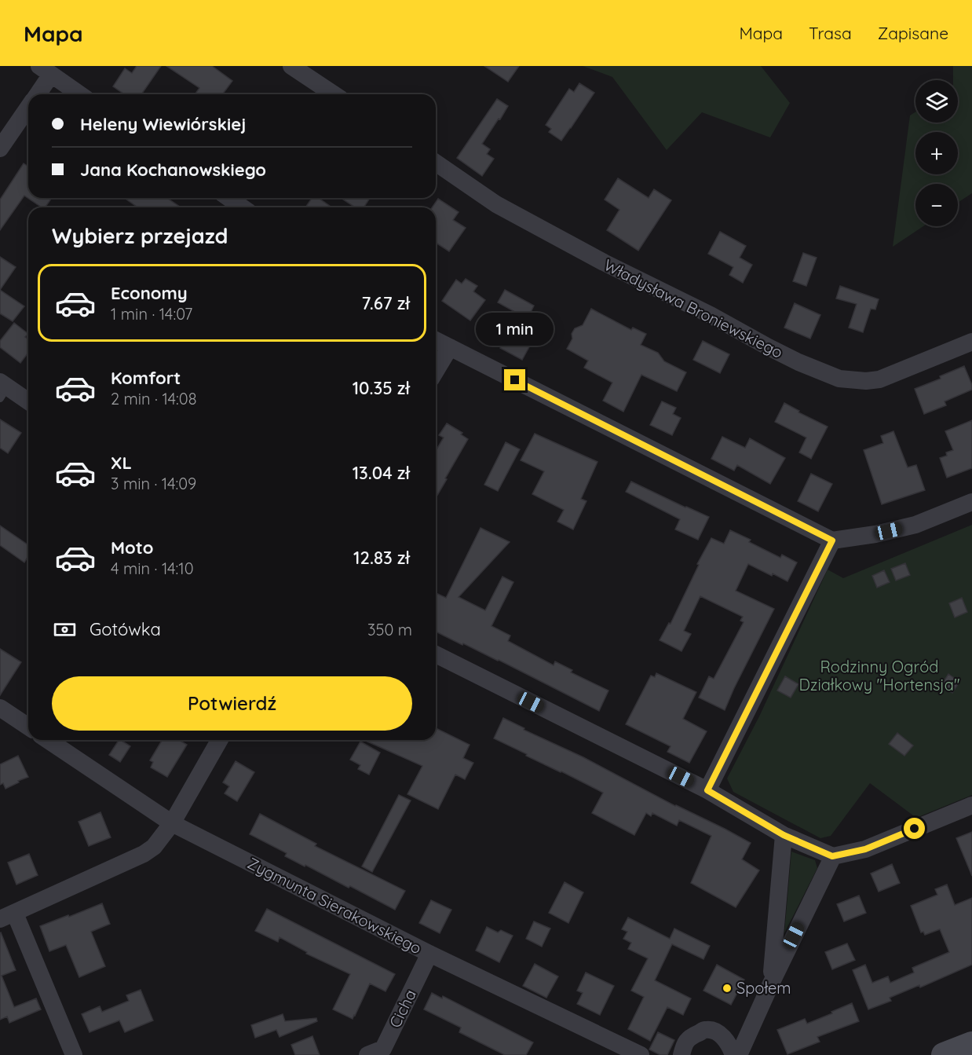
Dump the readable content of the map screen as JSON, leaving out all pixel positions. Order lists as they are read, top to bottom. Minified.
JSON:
{"streets":{"street":["Władysława Broniewskiego","Zygmunta Sierakowskiego","Cicha"]},"crossings":[["Zygmunta Sierakowskiego","Cicha"]],"parks":["Rodzinny Ogród Działkowy \"Hortensja\""],"places":["Społem"],"page":{"header":"Mapa","nav":["Mapa","Trasa","Zapisane"],"map_buttons":["+","−"],"banner":["Heleny Wiewiórskiej","Jana Kochanowskiego"],"heading":"Wybierz przejazd","list":[{"name":"Economy","note":"1 min · 14:07","value":"7.67 zł"},{"name":"Komfort","note":"2 min · 14:08","value":"10.35 zł"},{"name":"XL","note":"3 min · 14:09","value":"13.04 zł"},{"name":"Moto","note":"4 min · 14:10","value":"12.83 zł"}],"bubble":"1 min","pay":["Gotówka","350 m"],"buttons":"Potwierdź"}}
